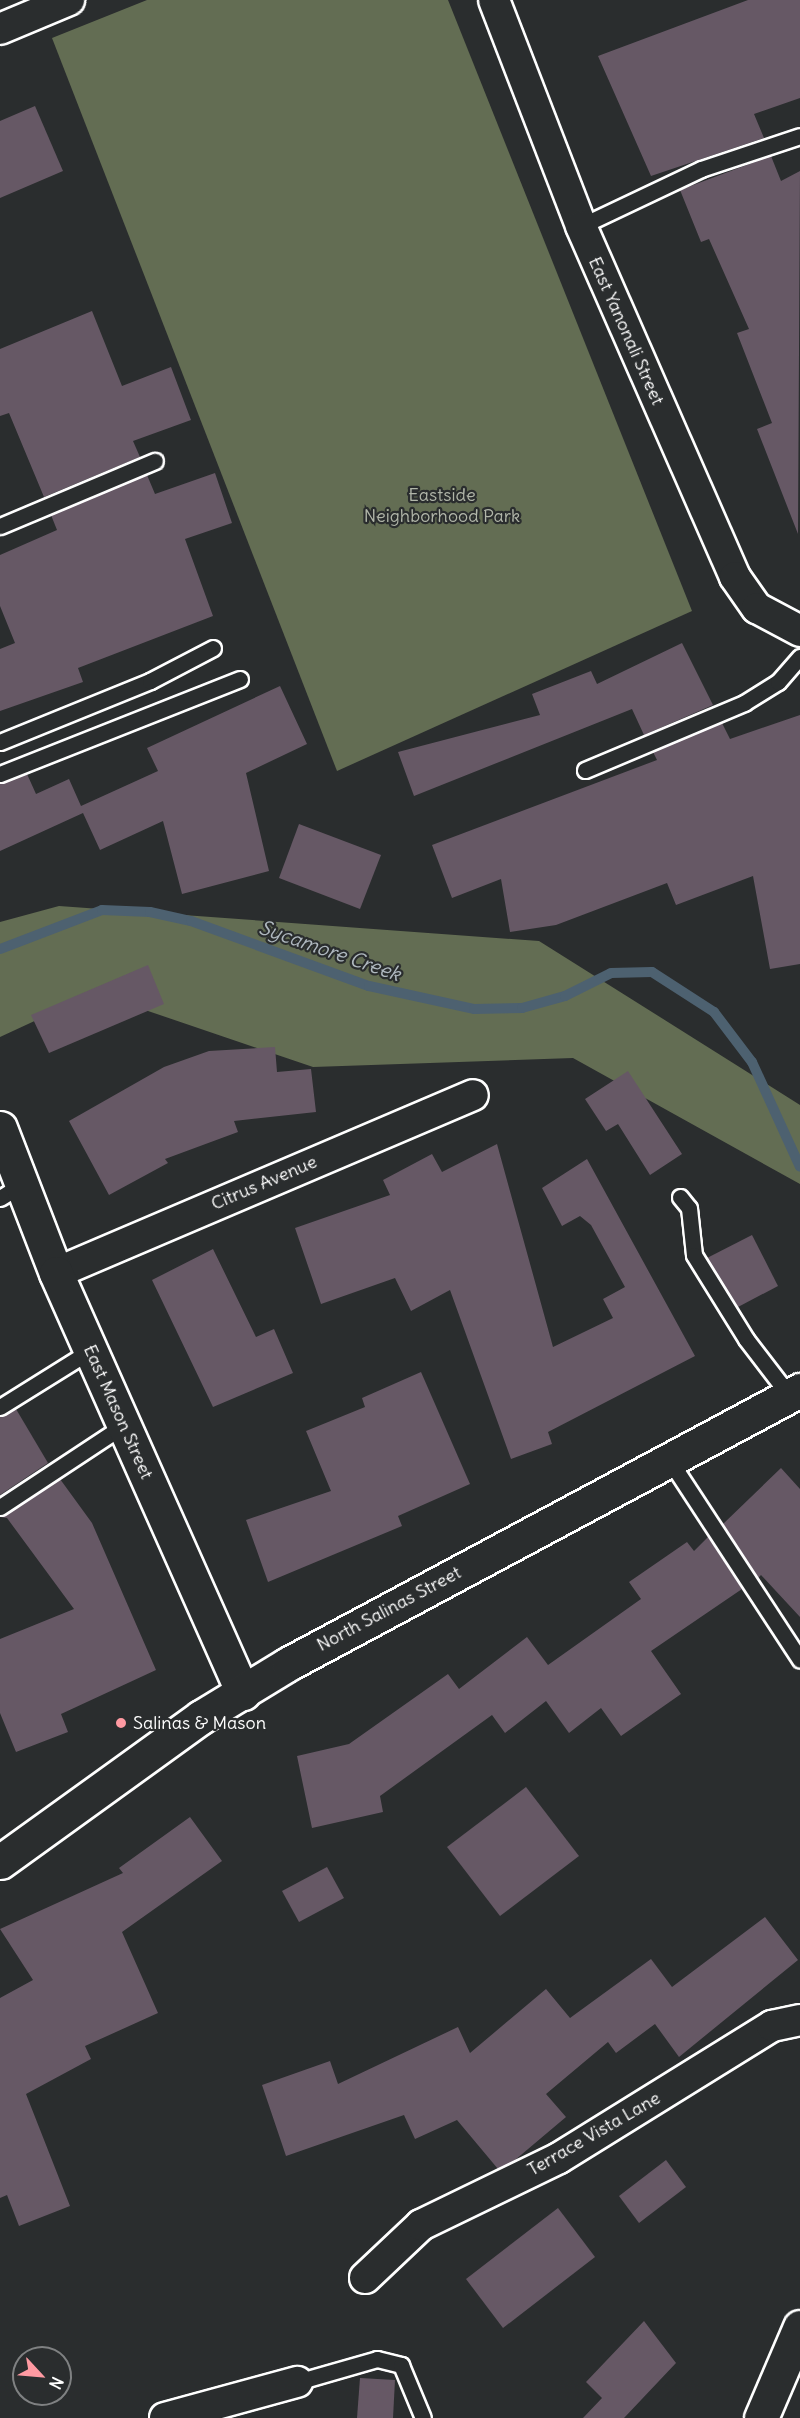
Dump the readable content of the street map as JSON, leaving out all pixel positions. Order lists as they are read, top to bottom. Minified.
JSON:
{"streets":{"main road":["East Mason Street","North Salinas Street"],"street":["East Yanonali Street","Citrus Avenue","Terrace Vista Lane"]},"crossings":[["Citrus Avenue","East Mason Street"],["East Mason Street","North Salinas Street"]],"water":["Sycamore Creek"],"parks":["Eastside Neighborhood Park"],"places":["Salinas & Mason"],"north":"bottom right"}
